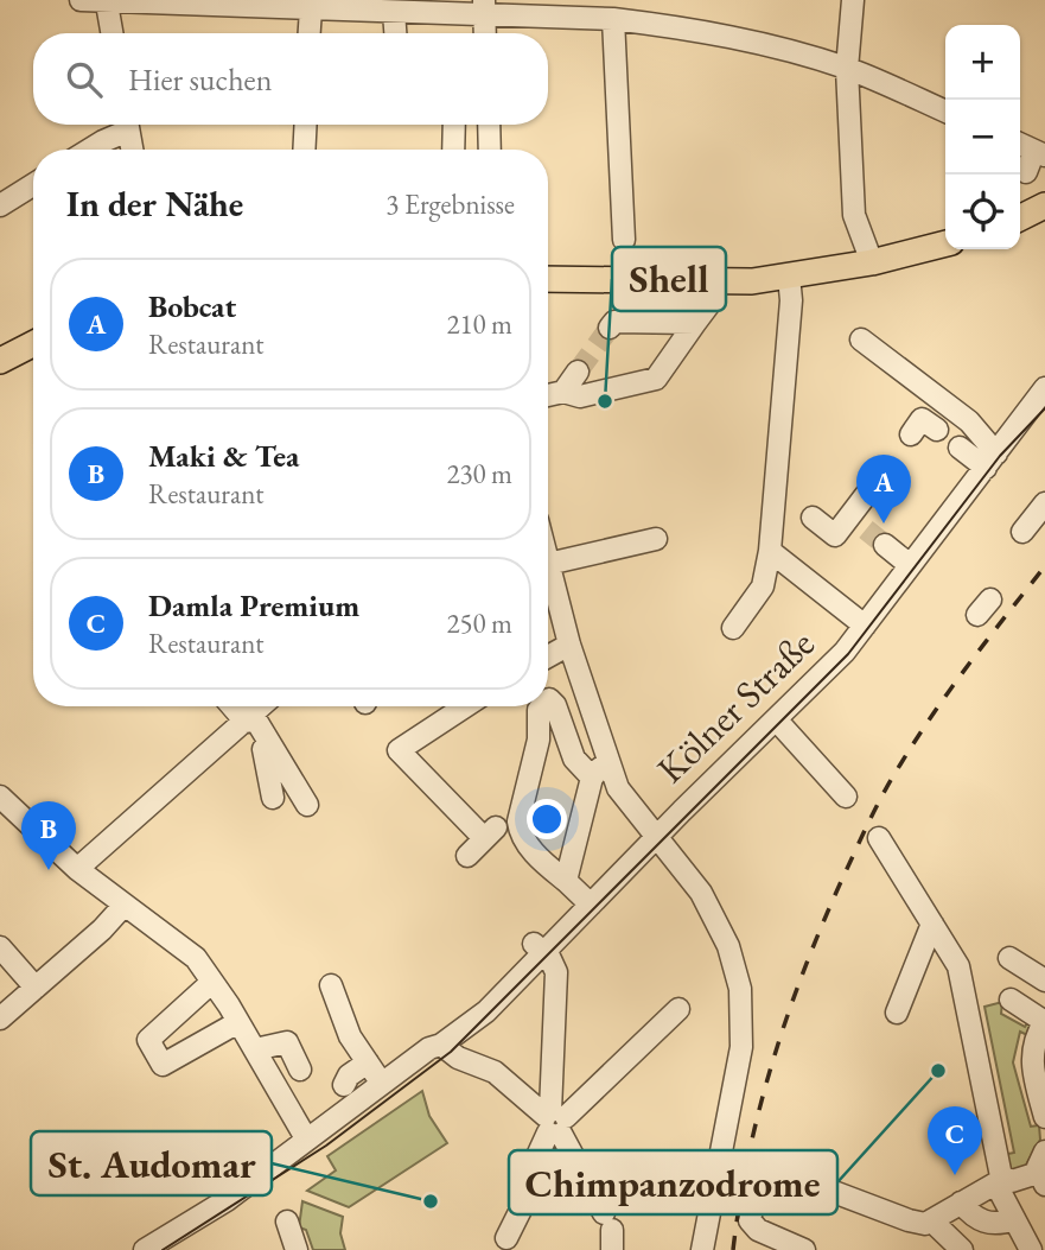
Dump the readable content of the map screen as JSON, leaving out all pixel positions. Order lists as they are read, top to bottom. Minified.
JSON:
{"streets":{"street":["Kölner Straße"]},"places":["Shell","Chimpanzodrome","St. Audomar"],"page":{"map_buttons":["+","−"],"search":"Hier suchen","heading":["In der Nähe","3 Ergebnisse"],"list":[{"mark":"A","name":"Bobcat","note":"Restaurant","value":"210 m"},{"mark":"B","name":"Maki & Tea","note":"Restaurant","value":"230 m"},{"mark":"C","name":"Damla Premium","note":"Restaurant","value":"250 m"}],"pins":["A","B","C"]}}
